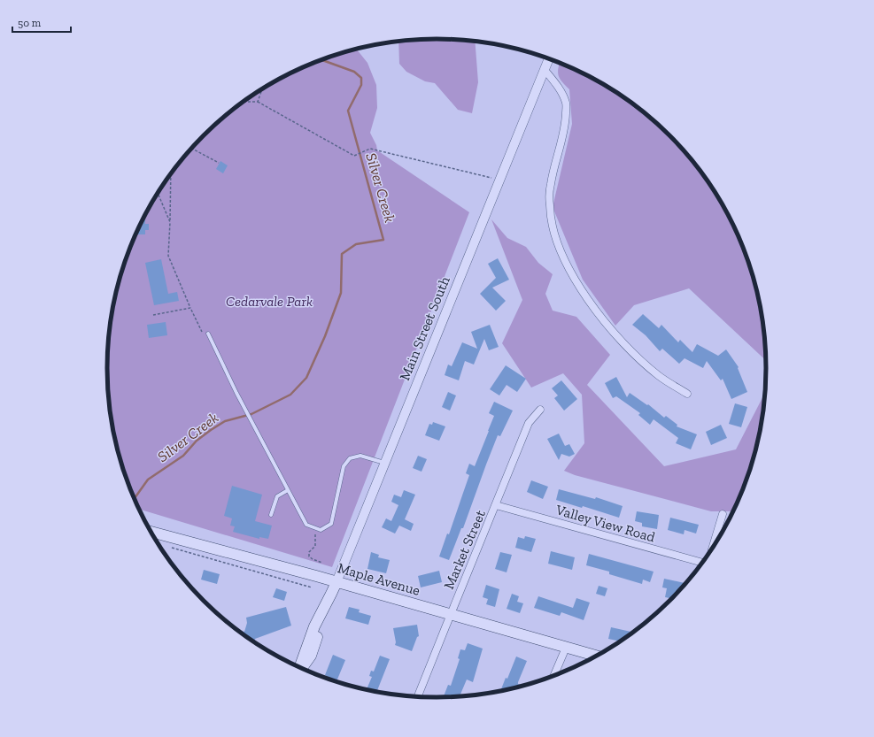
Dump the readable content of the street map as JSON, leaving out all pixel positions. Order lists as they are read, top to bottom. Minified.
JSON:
{"streets":{"main road":["Main Street South","Maple Avenue"],"street":["Valley View Road","Market Street"]},"crossings":[["Main Street South","Maple Avenue"],["Valley View Road","Market Street"],["Market Street","Maple Avenue"]],"water":["Silver Creek"],"parks":["Cedarvale Park"],"scale_bar":"50 m"}
